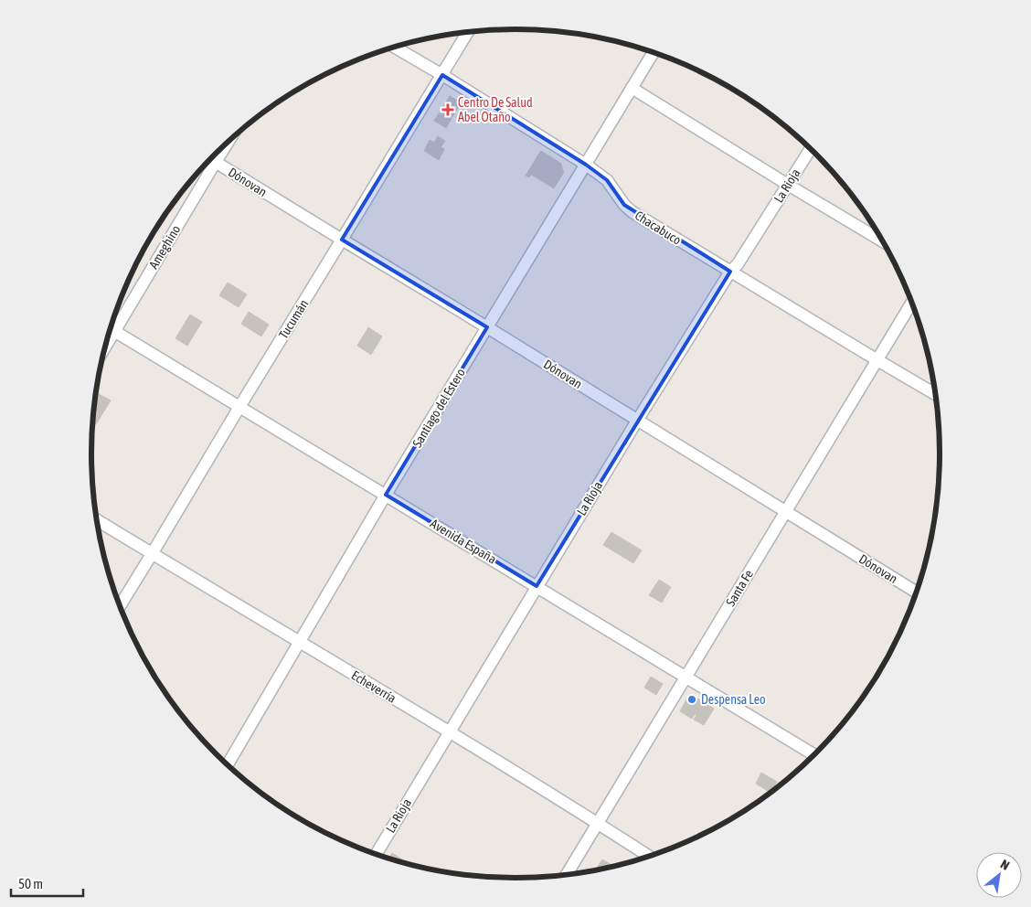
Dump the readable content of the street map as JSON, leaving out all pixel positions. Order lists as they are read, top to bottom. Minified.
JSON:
{"streets":{"street":["Dónovan","La Rioja","Chacabuco","Ameghino","Tucumán","Santiago del Estero","Avenida España","Santa Fe","Echeverría"]},"crossings":[["Dónovan","La Rioja"],["Dónovan","Ameghino"],["Dónovan","Tucumán"],["Dónovan","Santiago del Estero"],["Dónovan","Santa Fe"],["La Rioja","Chacabuco"],["La Rioja","Avenida España"],["La Rioja","Echeverría"],["Chacabuco","Tucumán"],["Chacabuco","Santiago del Estero"],["Chacabuco","Santa Fe"],["Tucumán","Avenida España"],["Tucumán","Echeverría"],["Santiago del Estero","Avenida España"],["Santiago del Estero","Echeverría"],["Avenida España","Santa Fe"],["Santa Fe","Echeverría"]],"places":{"health":["Centro De Salud Abel Otaño"],"other":["Despensa Leo"]},"scale_bar":"50 m","north":"top right"}
